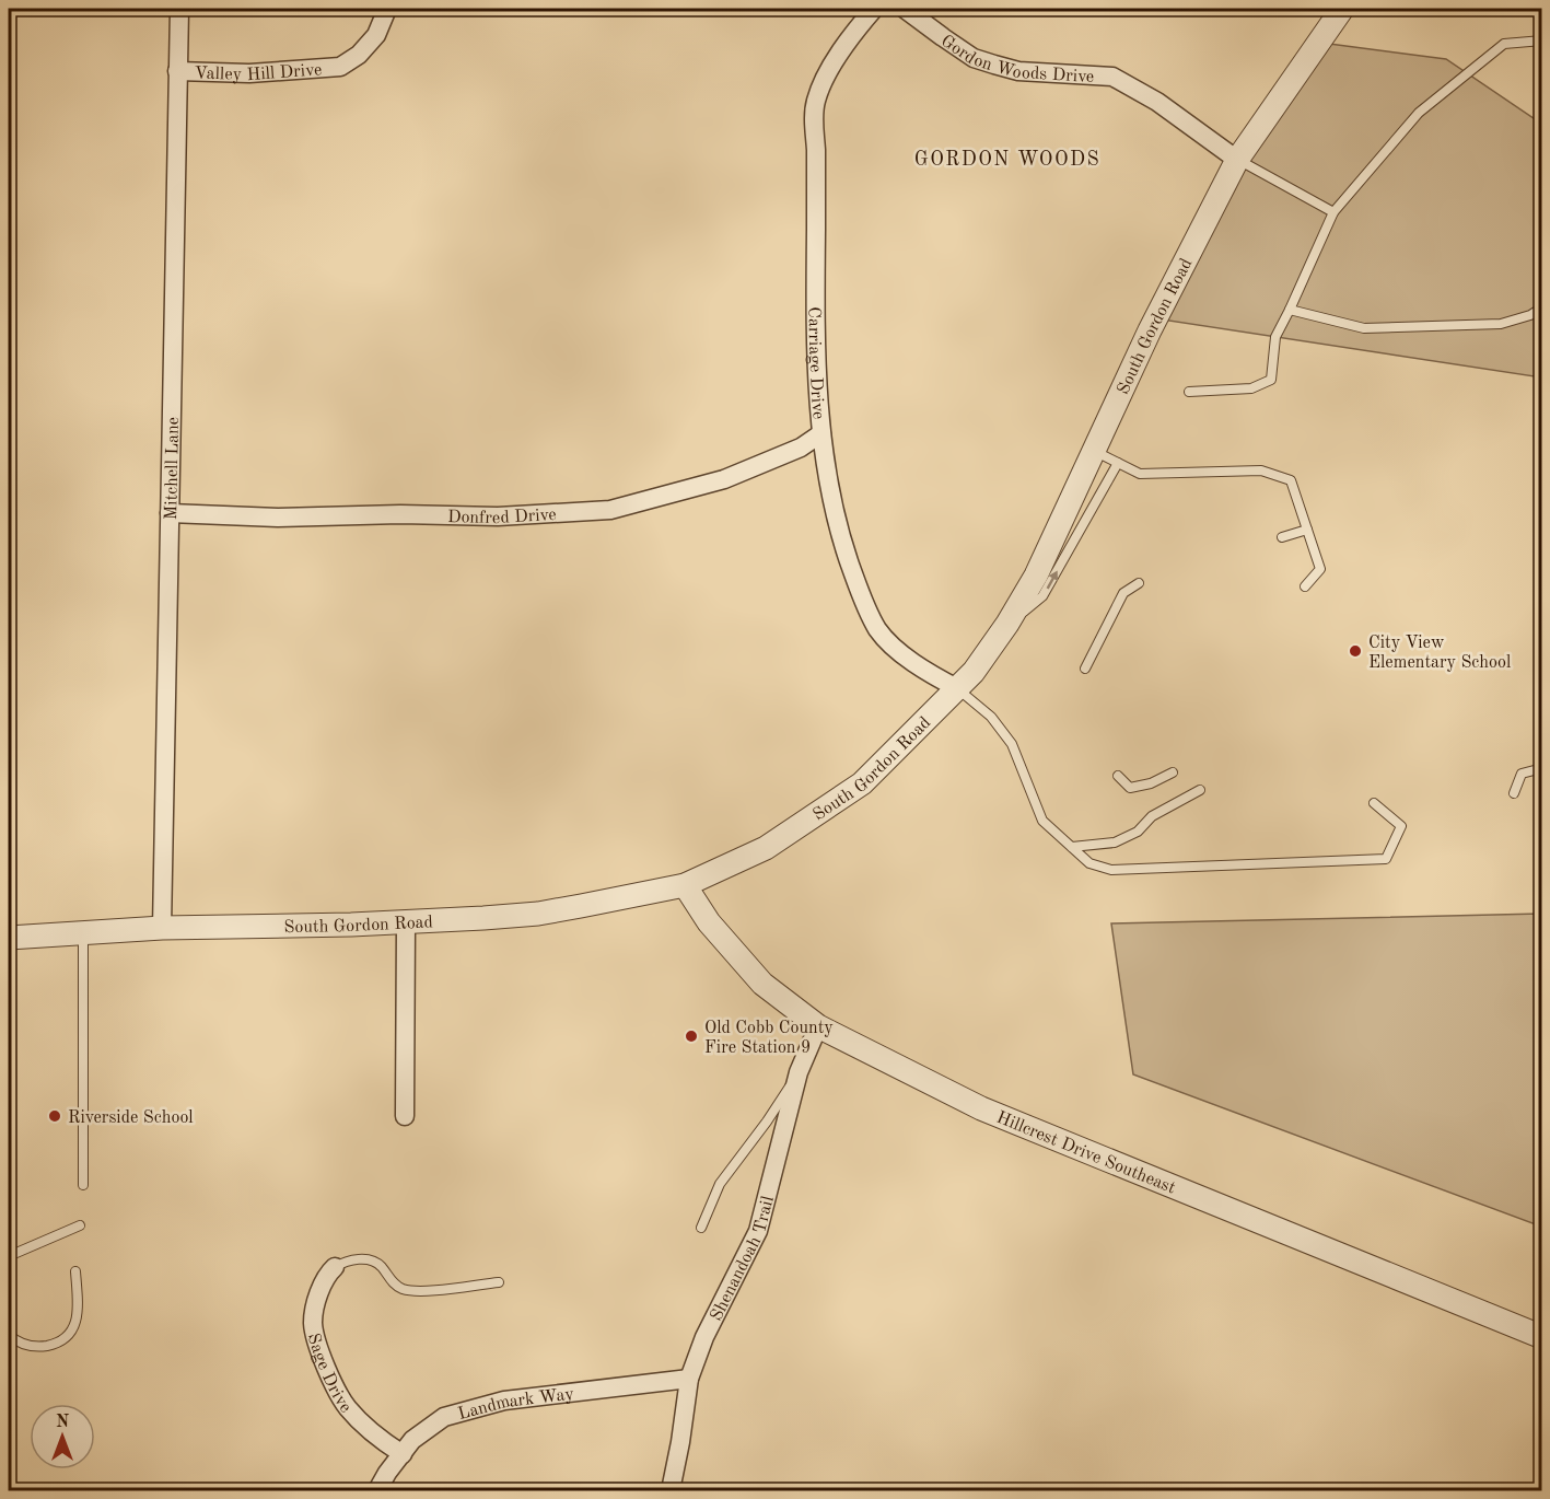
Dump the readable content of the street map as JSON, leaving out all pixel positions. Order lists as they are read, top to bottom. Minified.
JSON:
{"streets":{"street":["Gordon Woods Drive","Valley Hill Drive","South Gordon Road","Carriage Drive","Mitchell Lane","Donfred Drive","Hillcrest Drive Southeast","Shenandoah Trail","Sage Drive","Landmark Way"]},"crossings":[["Gordon Woods Drive","South Gordon Road"],["Valley Hill Drive","Mitchell Lane"],["South Gordon Road","Carriage Drive"],["South Gordon Road","Mitchell Lane"],["South Gordon Road","Hillcrest Drive Southeast"],["Carriage Drive","Donfred Drive"],["Mitchell Lane","Donfred Drive"],["Hillcrest Drive Southeast","Shenandoah Trail"],["Shenandoah Trail","Landmark Way"],["Sage Drive","Landmark Way"]],"districts":["GORDON WOODS"],"places":["City View Elementary School","Old Cobb County Fire Station 9","Riverside School"],"north":"top"}
